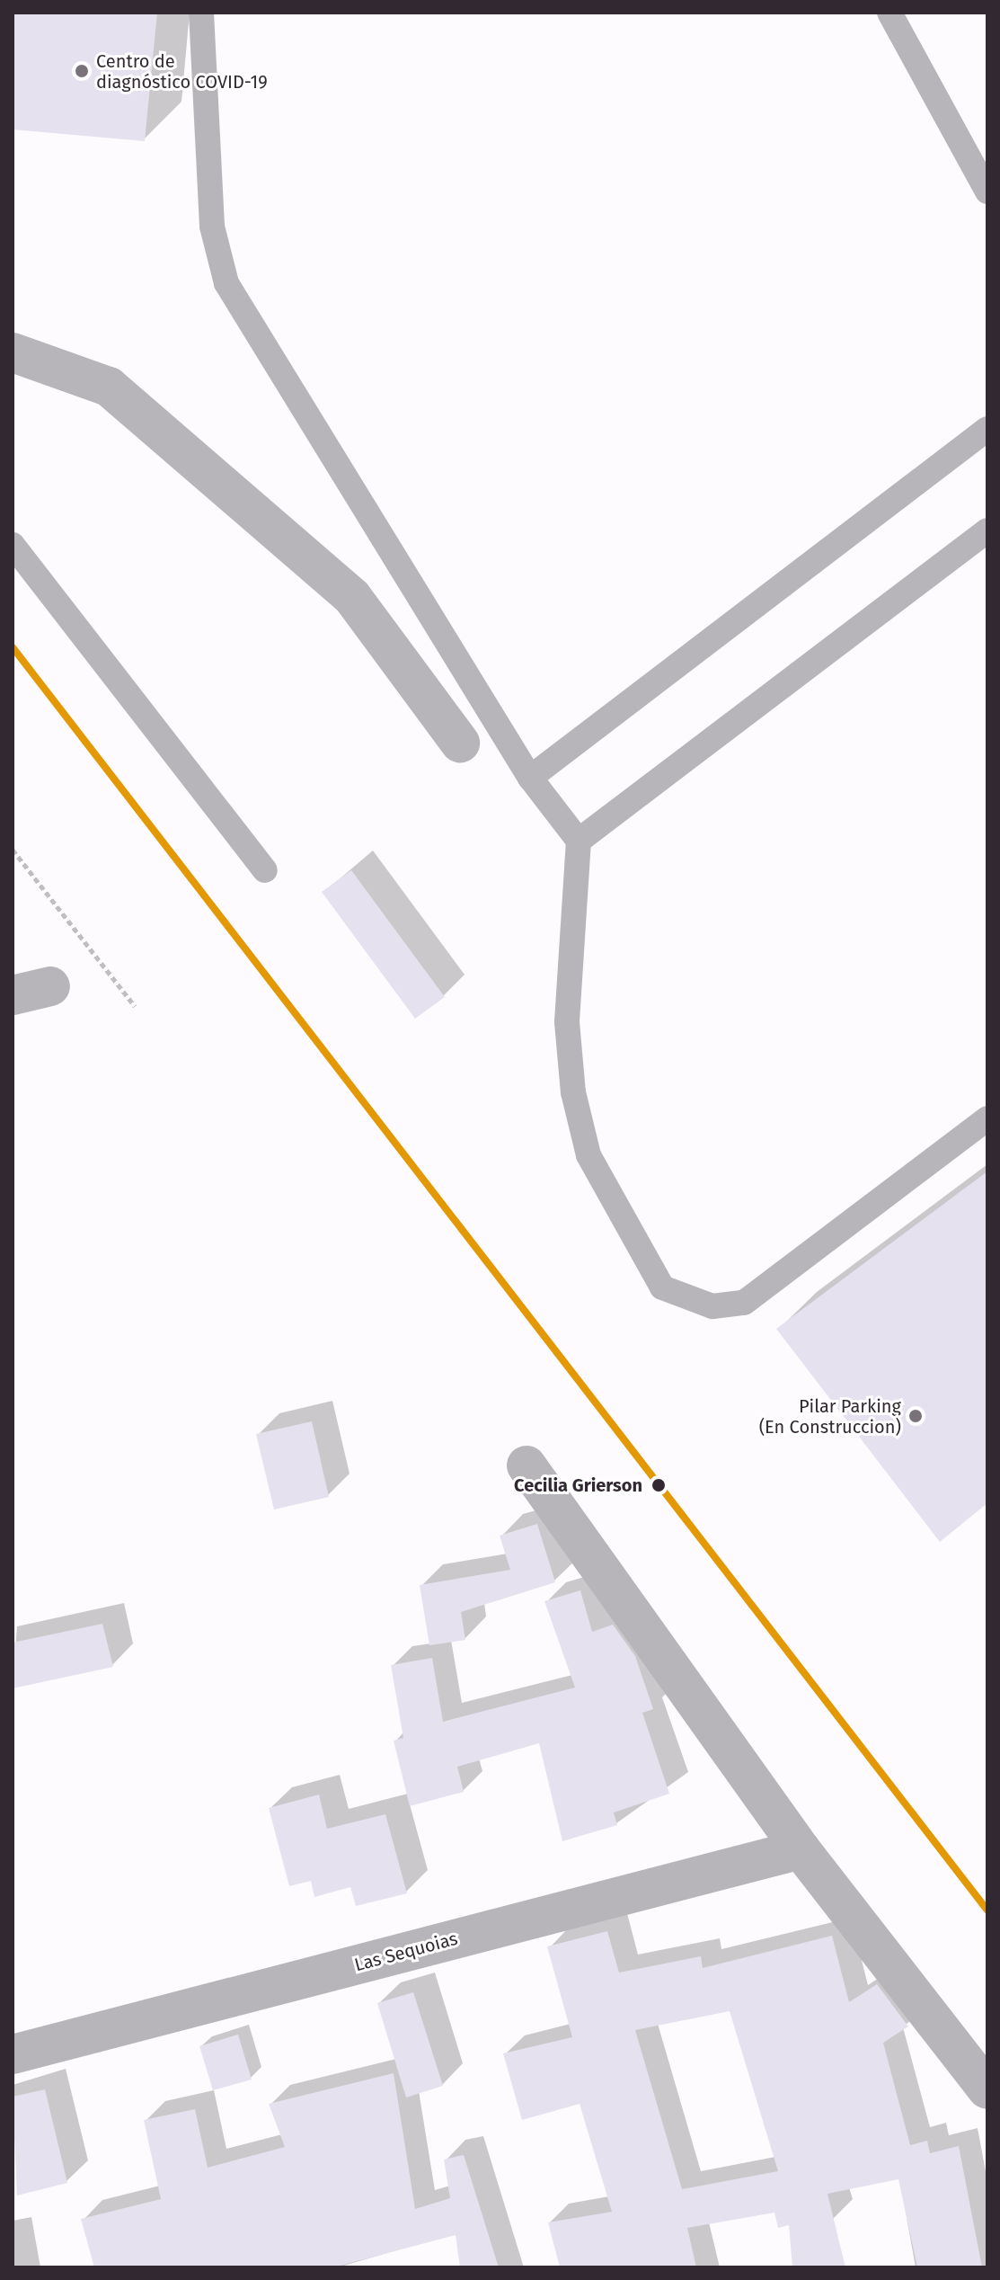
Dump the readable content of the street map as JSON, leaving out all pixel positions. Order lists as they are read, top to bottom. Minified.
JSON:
{"streets":{"street":["Las Sequoias"]},"places":["Centro de diagnóstico COVID-19","Pilar Parking (En Construccion)","Cecilia Grierson"]}
